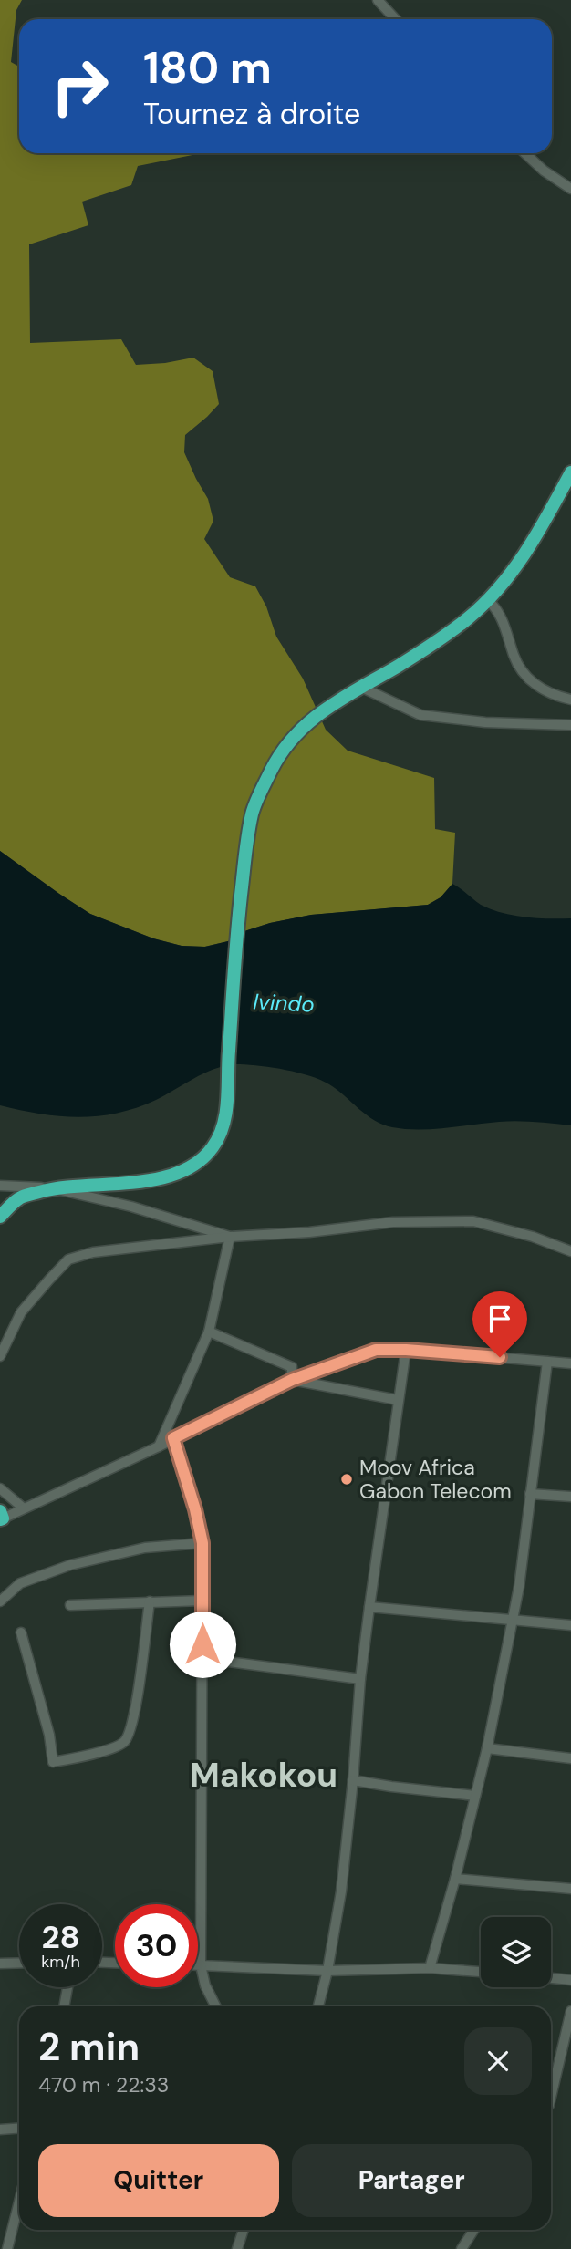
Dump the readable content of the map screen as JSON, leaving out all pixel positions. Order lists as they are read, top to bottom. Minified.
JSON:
{"districts":["Makokou"],"water":["Ivindo"],"places":["Moov Africa Gabon Telecom"],"page":{"turn":["180 m","Tournez à droite"],"speed":"28 km/h","limit":"30","heading":["2 min","470 m · 22:33"],"buttons":["Quitter","Partager"]}}
